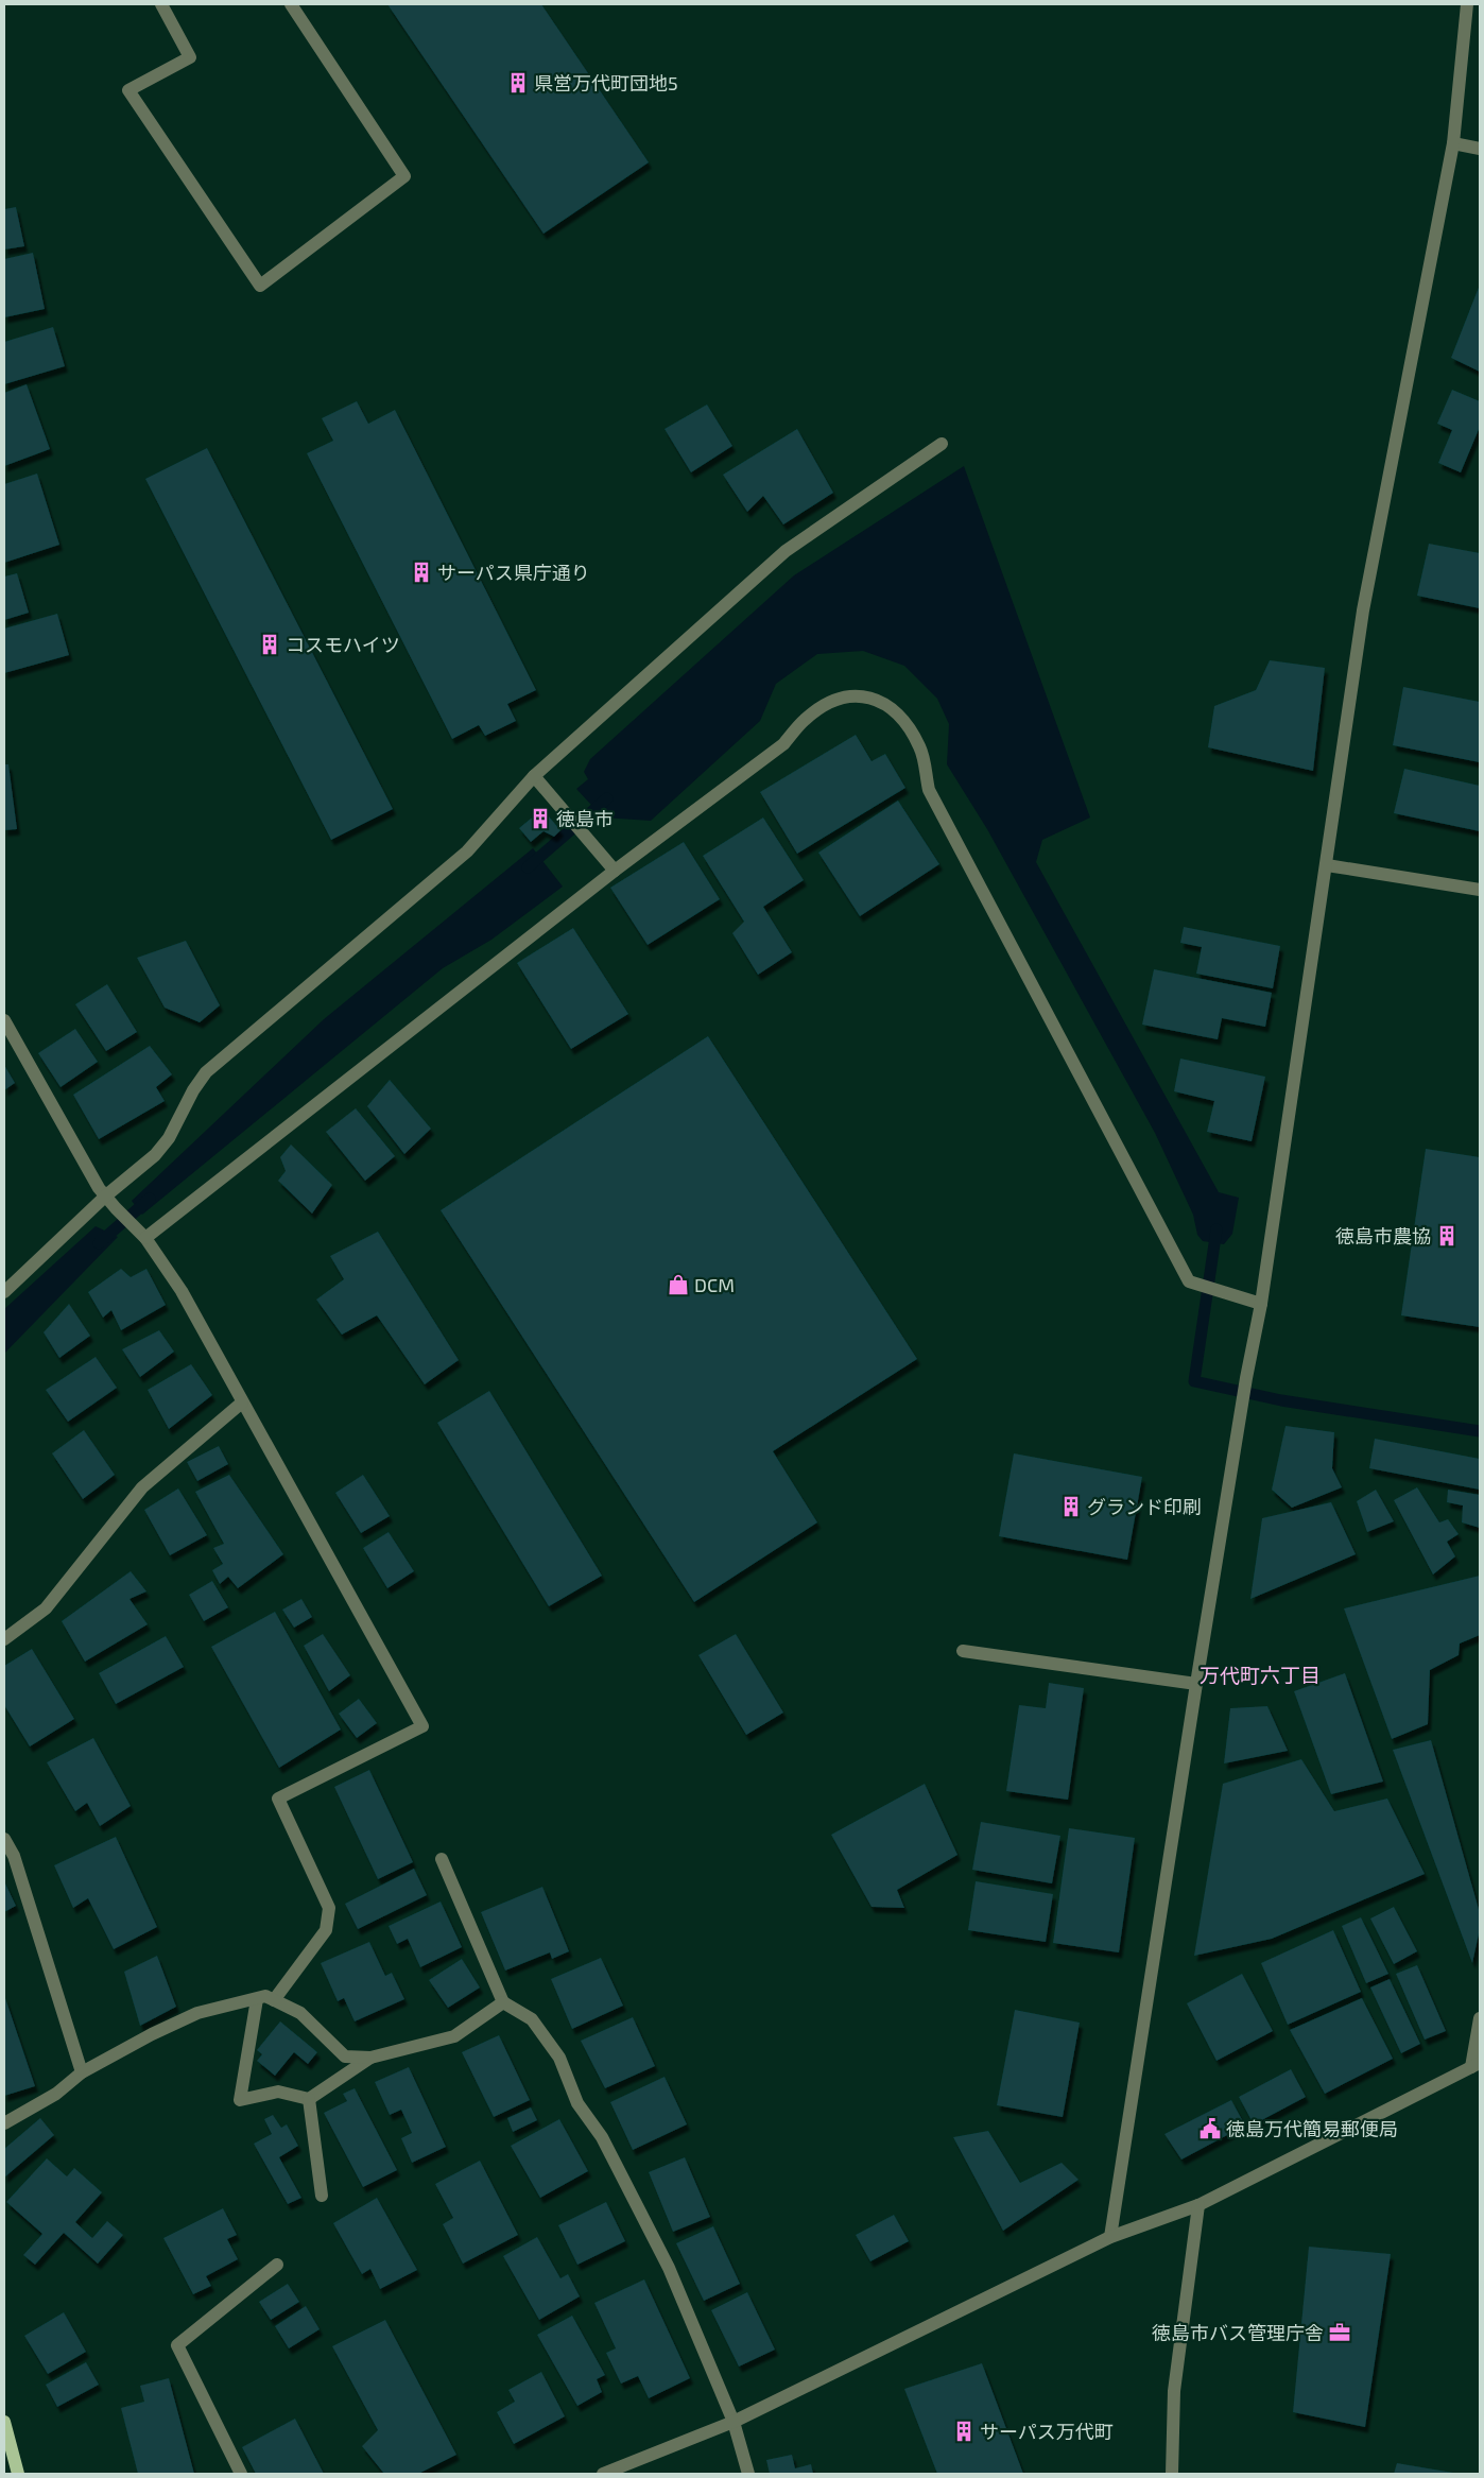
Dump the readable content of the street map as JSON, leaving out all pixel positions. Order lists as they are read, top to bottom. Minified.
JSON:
{"districts":["万代町六丁目"],"places":{"building":["県営万代町団地5","サーパス県庁通り","コスモハイツ","徳島市","徳島市農協","グランド印刷","サーパス万代町"],"shop":["DCM"],"public building":["徳島万代簡易郵便局"],"office":["徳島市バス管理庁舎"]}}
